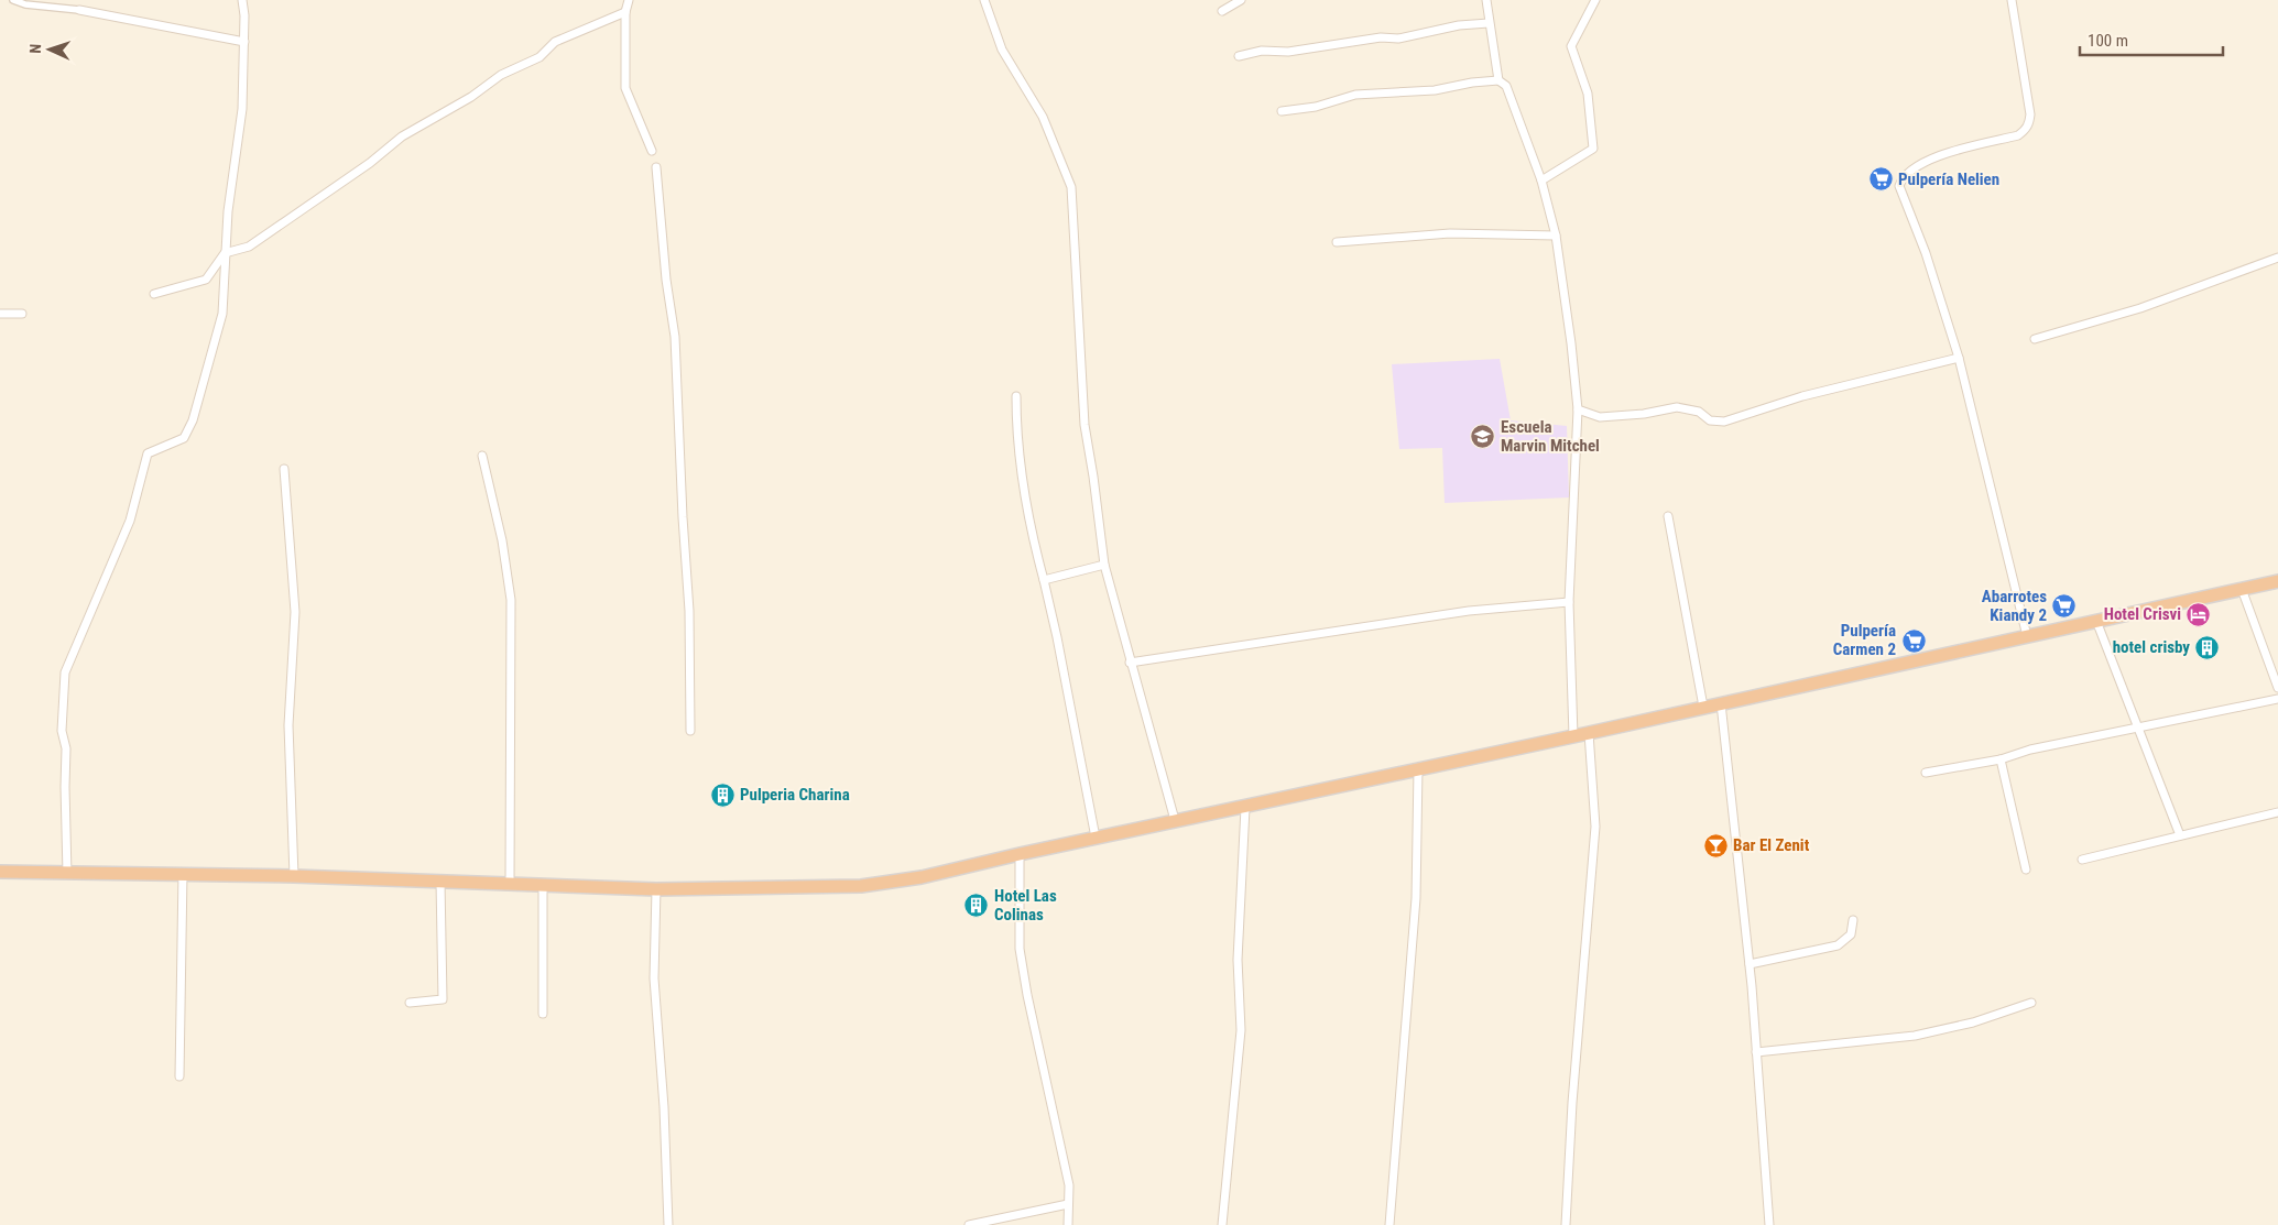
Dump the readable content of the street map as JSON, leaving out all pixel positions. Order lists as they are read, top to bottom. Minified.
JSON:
{"places":{"supermarket":["Pulpería Nelien","Abarrotes Kiandy 2","Pulpería Carmen 2"],"school or university":["Escuela Marvin Mitchel"],"hotel":["Hotel Crisvi"],"building":["hotel crisby","Pulperia Charina","Hotel Las Colinas"],"bar":["Bar El Zenit"]},"scale_bar":"100 m","north":"left"}
